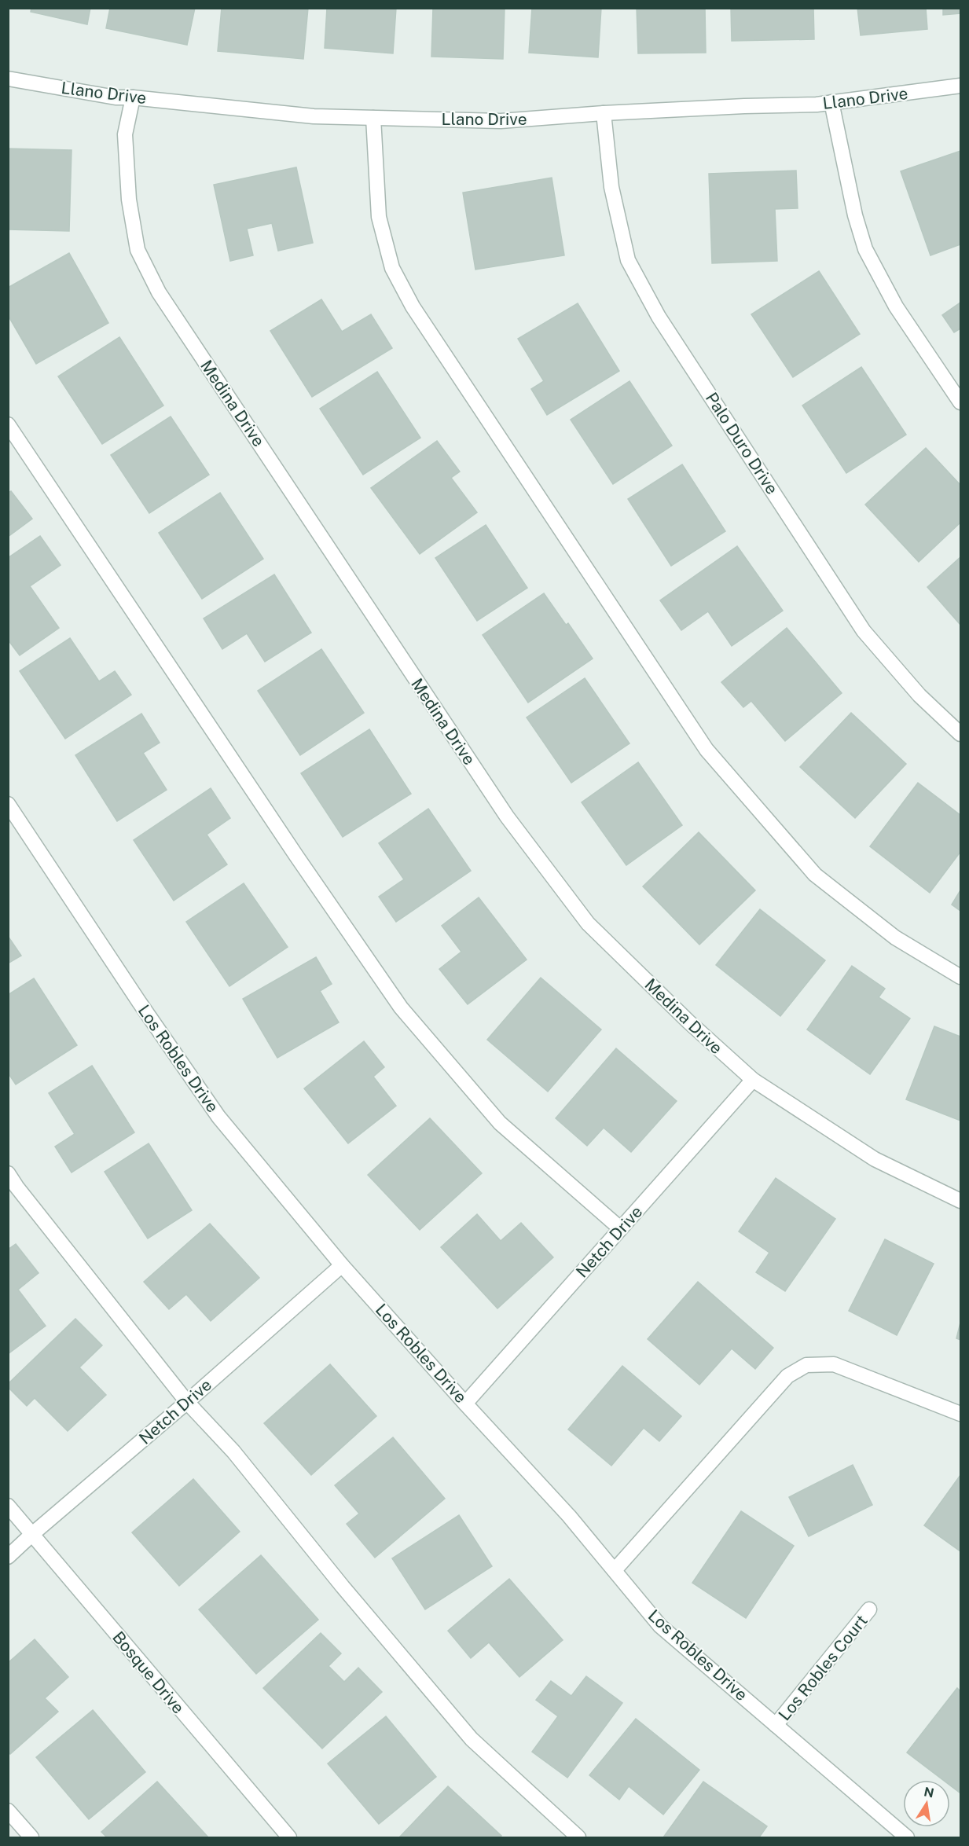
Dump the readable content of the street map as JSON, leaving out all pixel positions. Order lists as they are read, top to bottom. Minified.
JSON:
{"streets":{"street":["Llano Drive","Medina Drive","Palo Duro Drive","Los Robles Drive","Netch Drive","Los Robles Court","Bosque Drive"]},"crossings":[["Llano Drive","Medina Drive"],["Llano Drive","Palo Duro Drive"],["Medina Drive","Netch Drive"],["Los Robles Drive","Netch Drive"],["Los Robles Drive","Los Robles Court"],["Netch Drive","Bosque Drive"]],"north":"top"}
